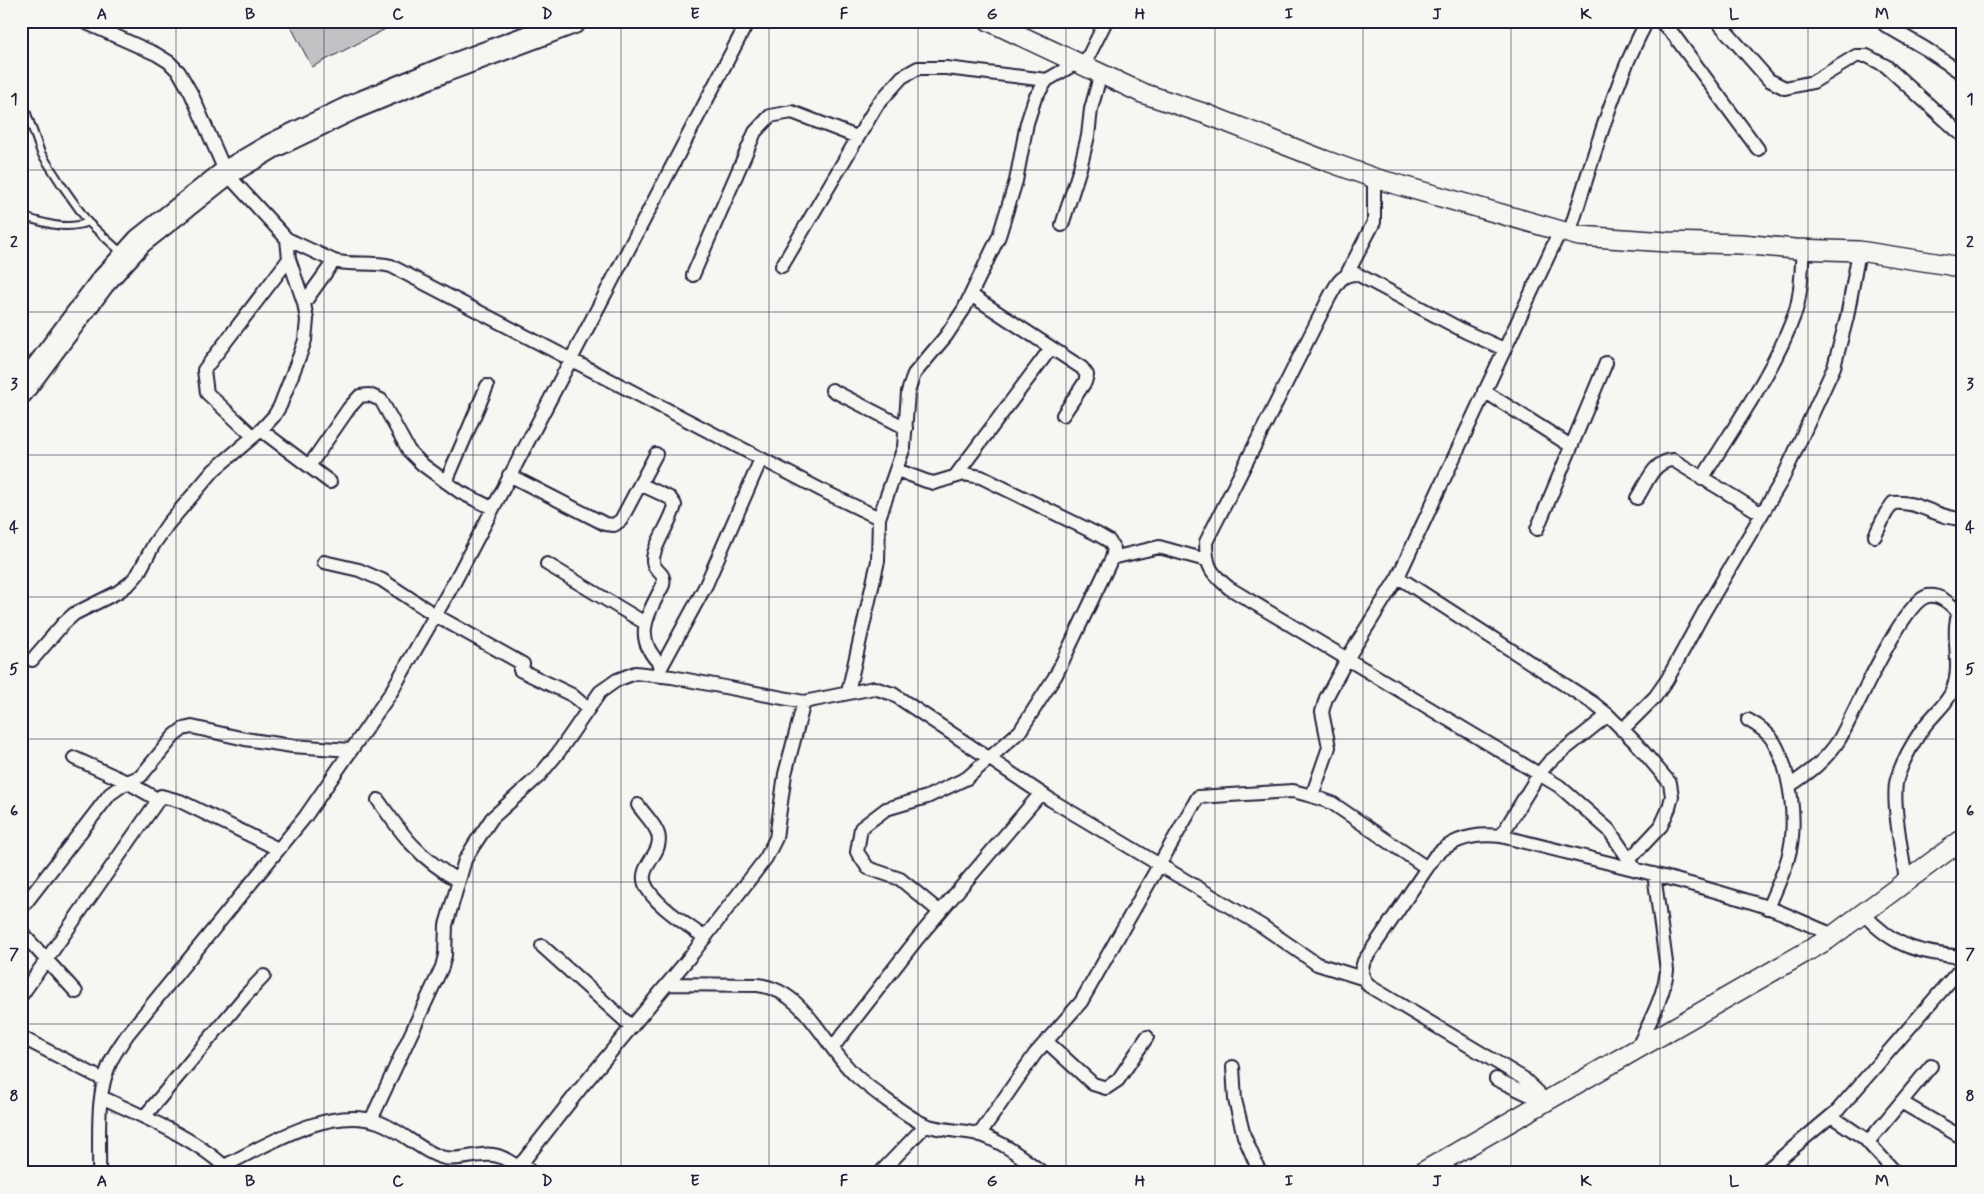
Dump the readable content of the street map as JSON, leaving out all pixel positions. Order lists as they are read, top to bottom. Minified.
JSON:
{"grid":{"columns":["A","B","C","D","E","F","G","H","I","J","K","L","M"],"rows":["1","2","3","4","5","6","7","8"]}}
